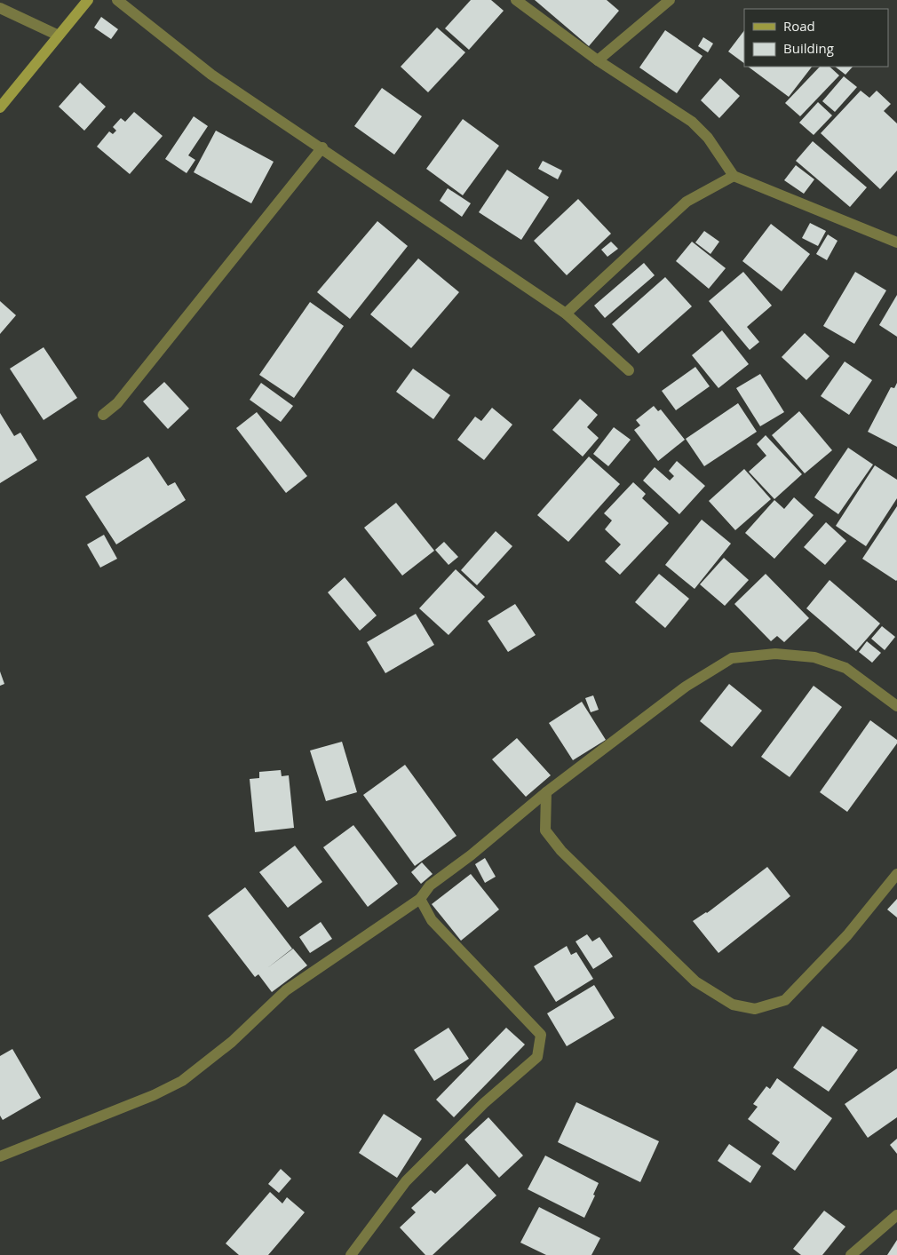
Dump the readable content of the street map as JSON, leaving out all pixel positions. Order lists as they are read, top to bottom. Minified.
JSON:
{"legend":["Road","Building"]}
